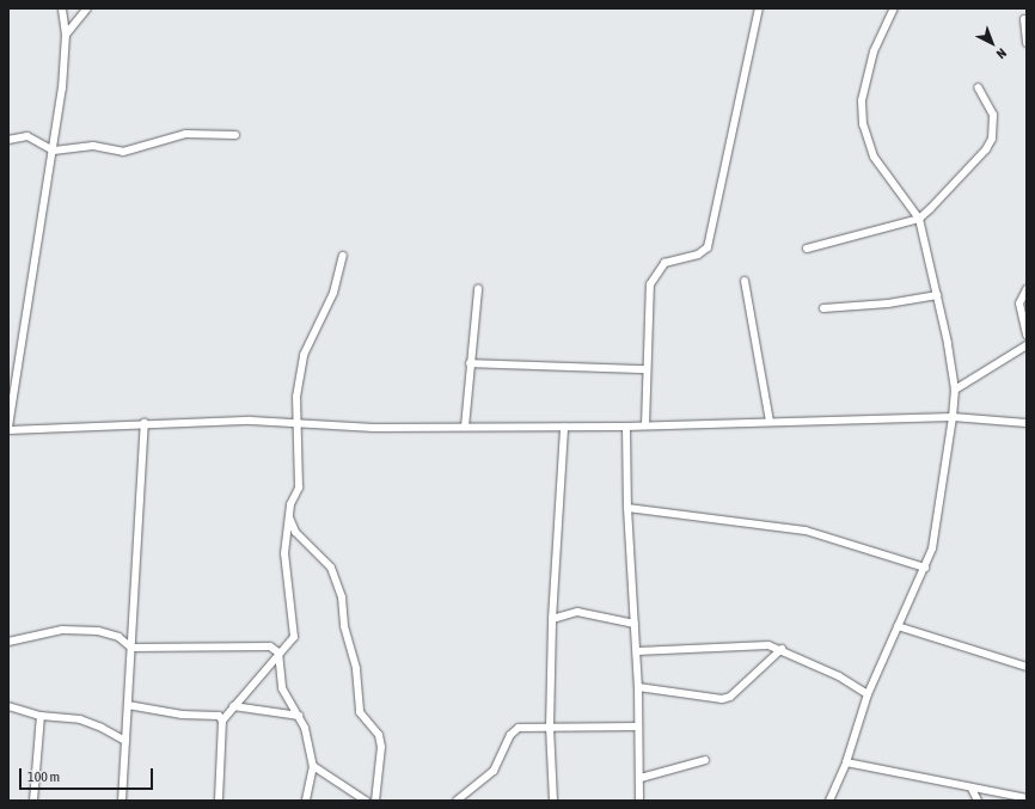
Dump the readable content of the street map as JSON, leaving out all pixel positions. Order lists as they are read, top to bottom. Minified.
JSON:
{"scale_bar":"100 m","north":"bottom right"}
